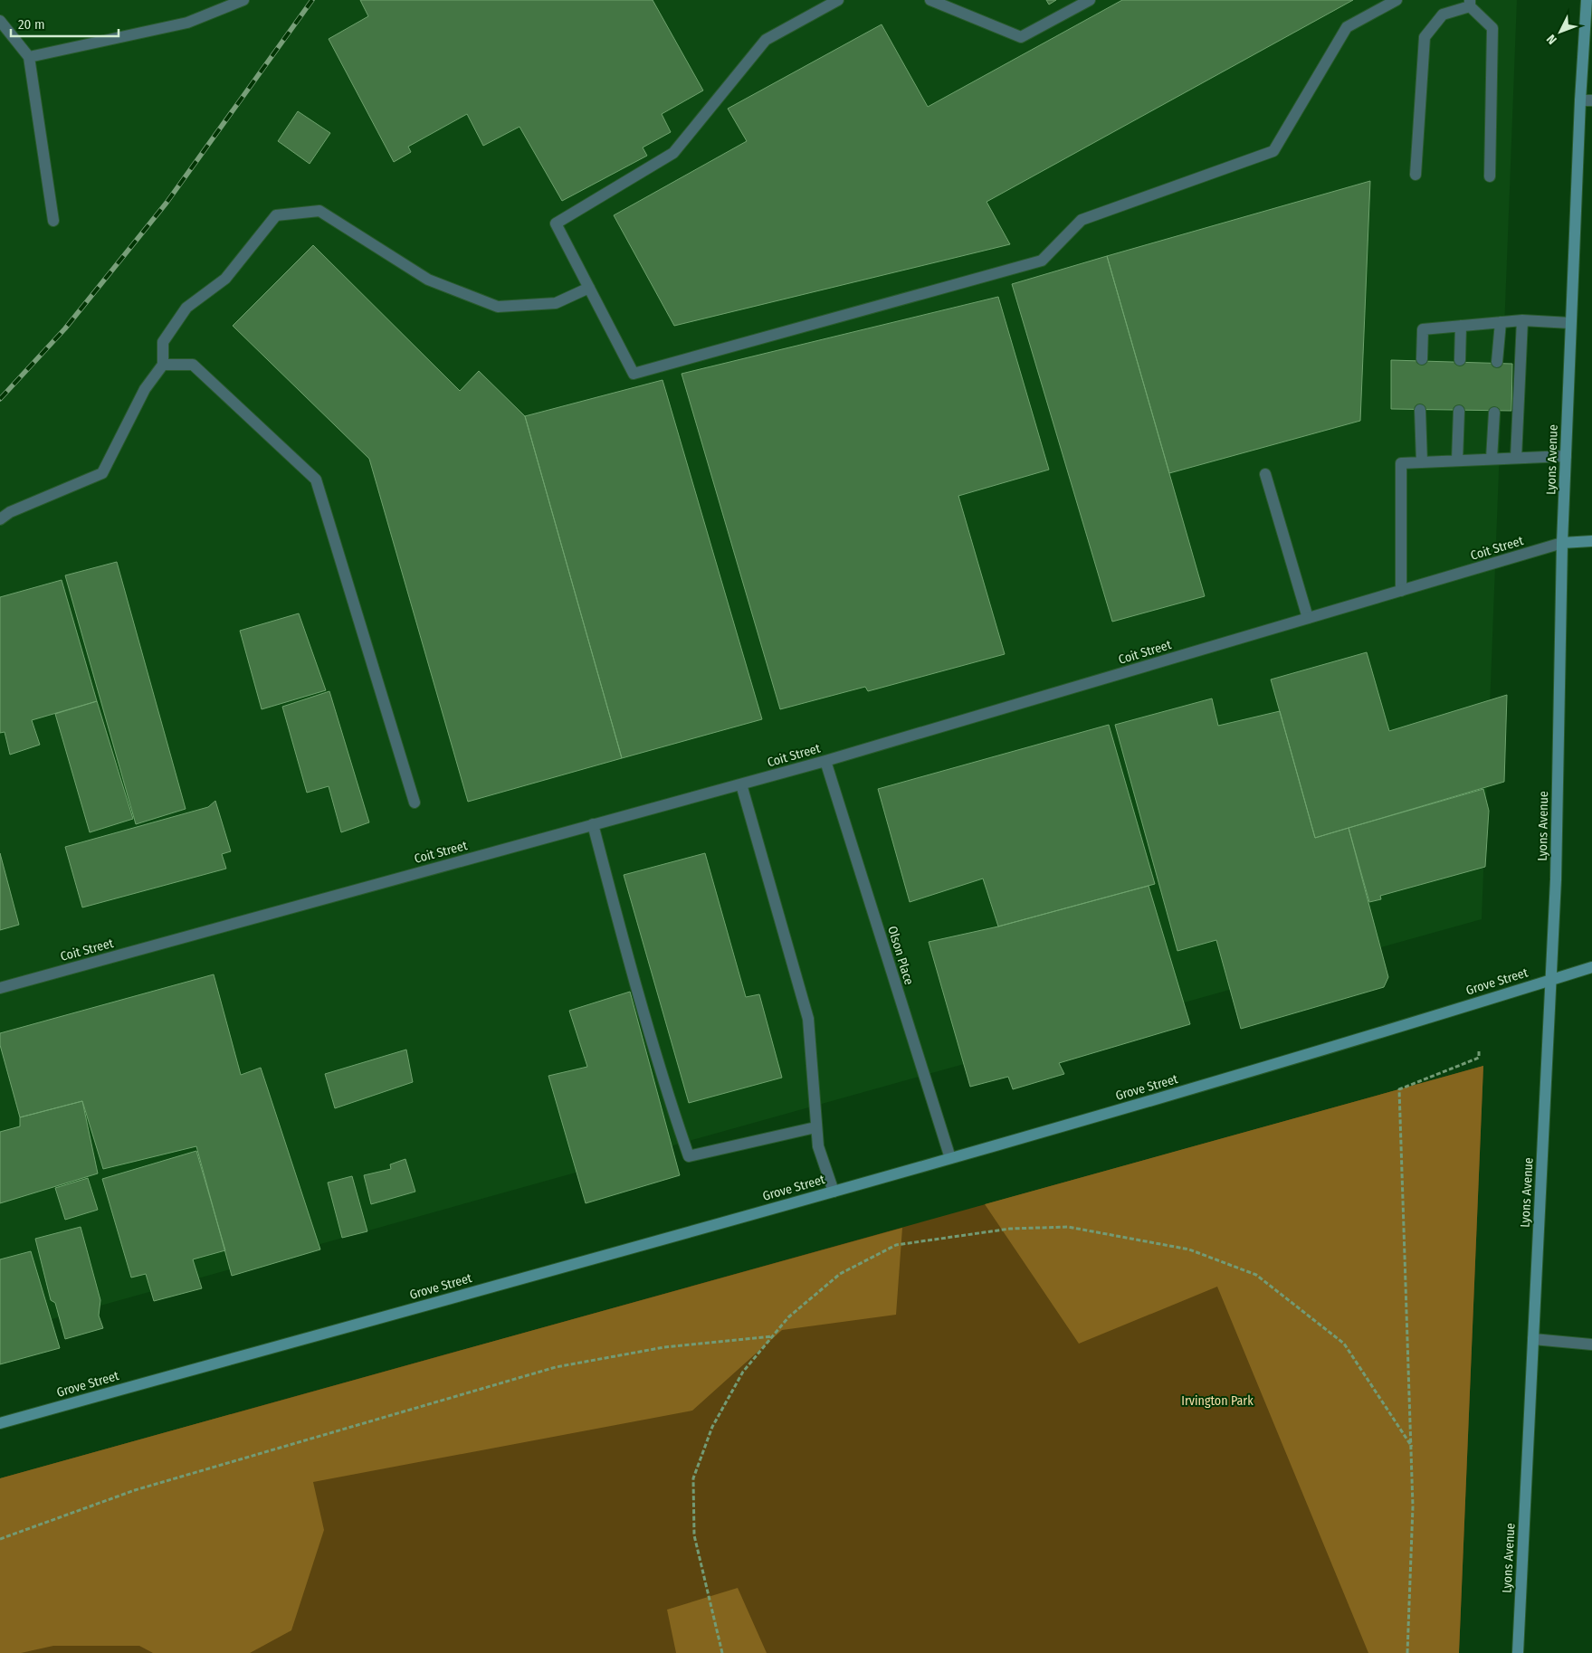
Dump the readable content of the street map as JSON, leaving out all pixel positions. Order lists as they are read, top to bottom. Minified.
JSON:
{"streets":{"main road":["Lyons Avenue","Coit Street","Grove Street"],"street":["Olson Place"]},"crossings":[["Lyons Avenue","Coit Street"],["Lyons Avenue","Grove Street"],["Coit Street","Olson Place"],["Olson Place","Grove Street"]],"parks":["Irvington Park"],"scale_bar":"20 m","north":"bottom left"}
